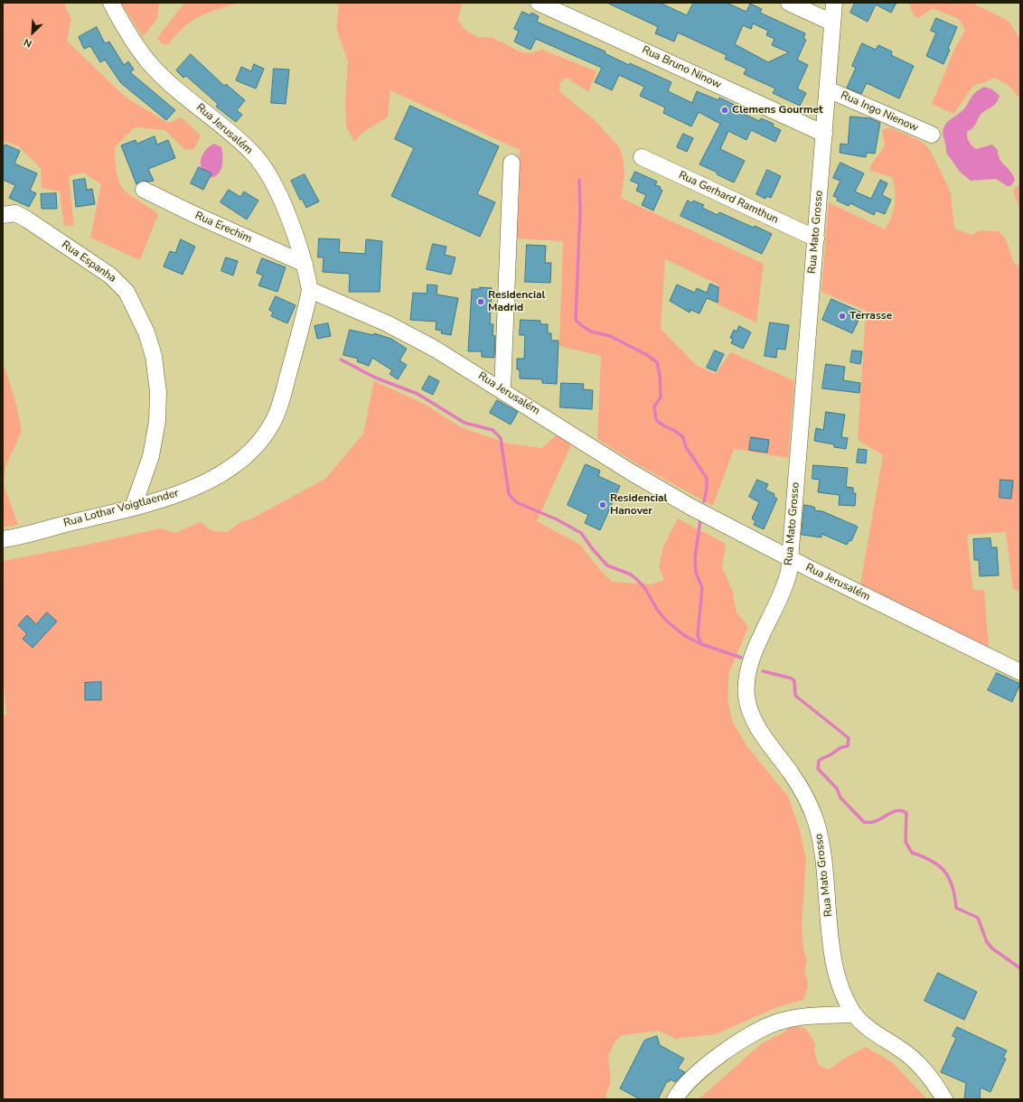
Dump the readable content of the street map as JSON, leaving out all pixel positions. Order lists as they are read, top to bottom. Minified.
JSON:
{"streets":{"street":["Rua Bruno Ninow","Rua Ingo Nienow","Rua Jerusalém","Rua Gerhard Ramthun","Rua Erechim","Rua Mato Grosso","Rua Espanha","Rua Lothar Voigtlaender"]},"crossings":[["Rua Bruno Ninow","Rua Mato Grosso"],["Rua Ingo Nienow","Rua Mato Grosso"],["Rua Jerusalém","Rua Erechim"],["Rua Jerusalém","Rua Mato Grosso"],["Rua Jerusalém","Rua Lothar Voigtlaender"],["Rua Gerhard Ramthun","Rua Mato Grosso"],["Rua Espanha","Rua Lothar Voigtlaender"]],"places":["Clemens Gourmet","Residencial Madrid","Terrasse","Residencial Hanover"],"north":"bottom left"}
